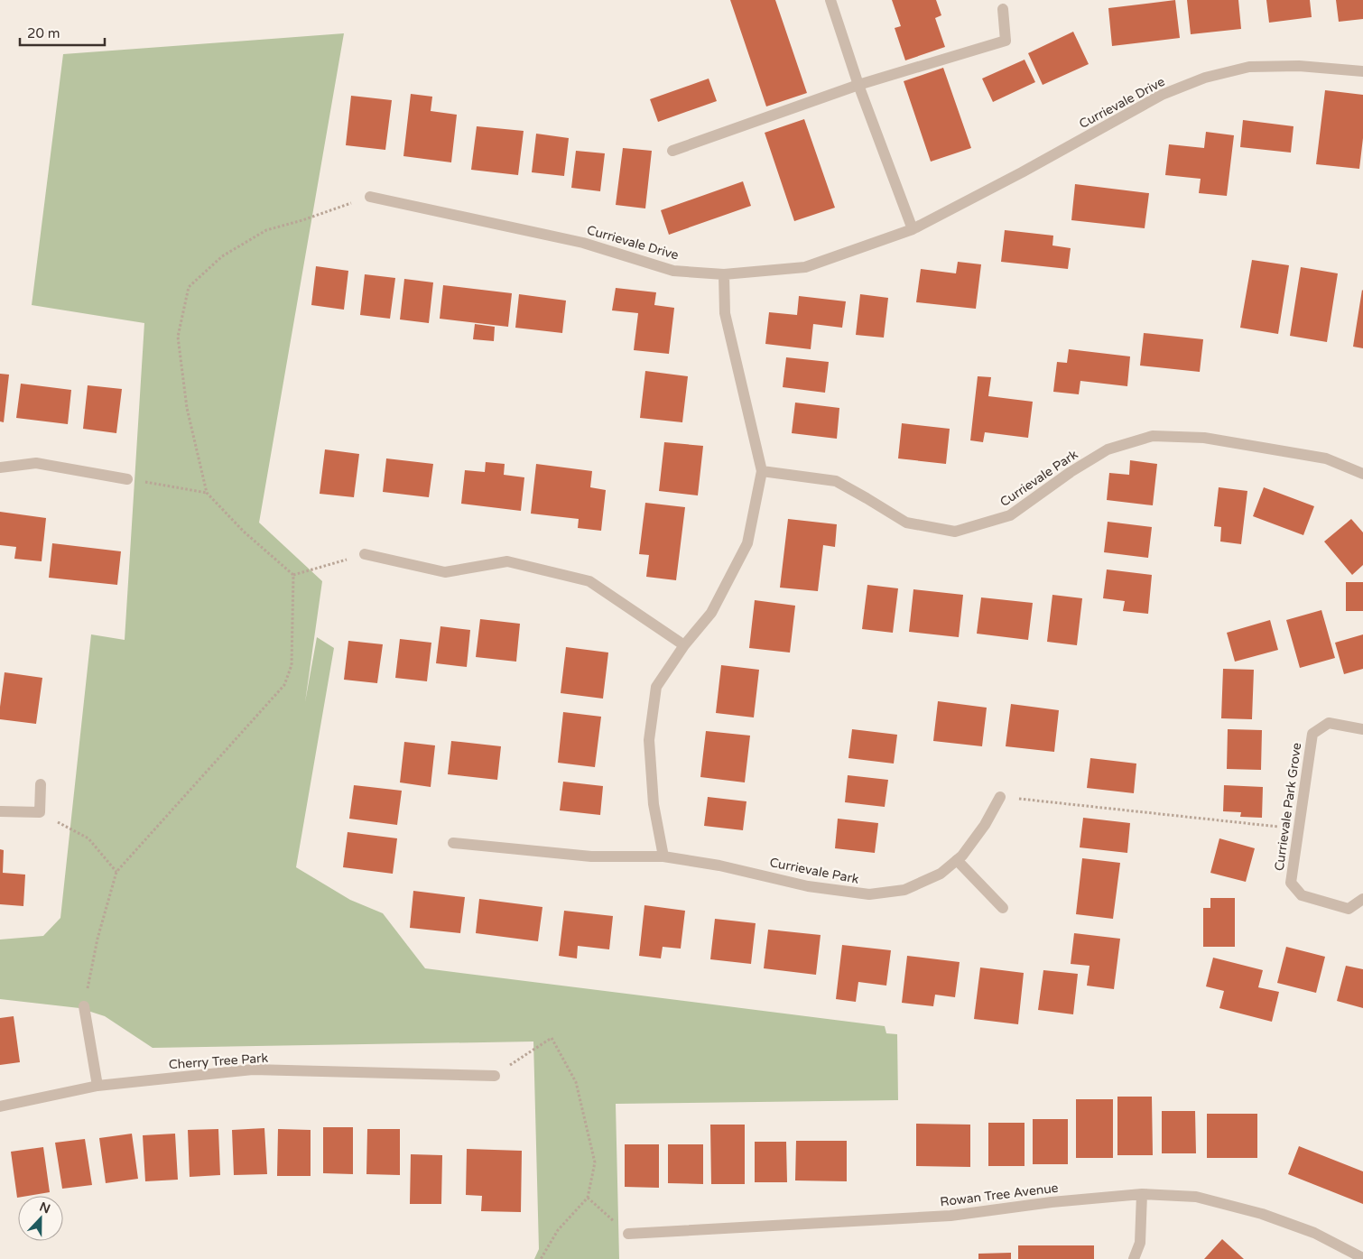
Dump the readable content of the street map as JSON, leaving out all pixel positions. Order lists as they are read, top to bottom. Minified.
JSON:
{"streets":{"street":["Currievale Drive","Currievale Park","Currievale Park Grove","Cherry Tree Park","Rowan Tree Avenue"]},"scale_bar":"20 m","north":"top"}
